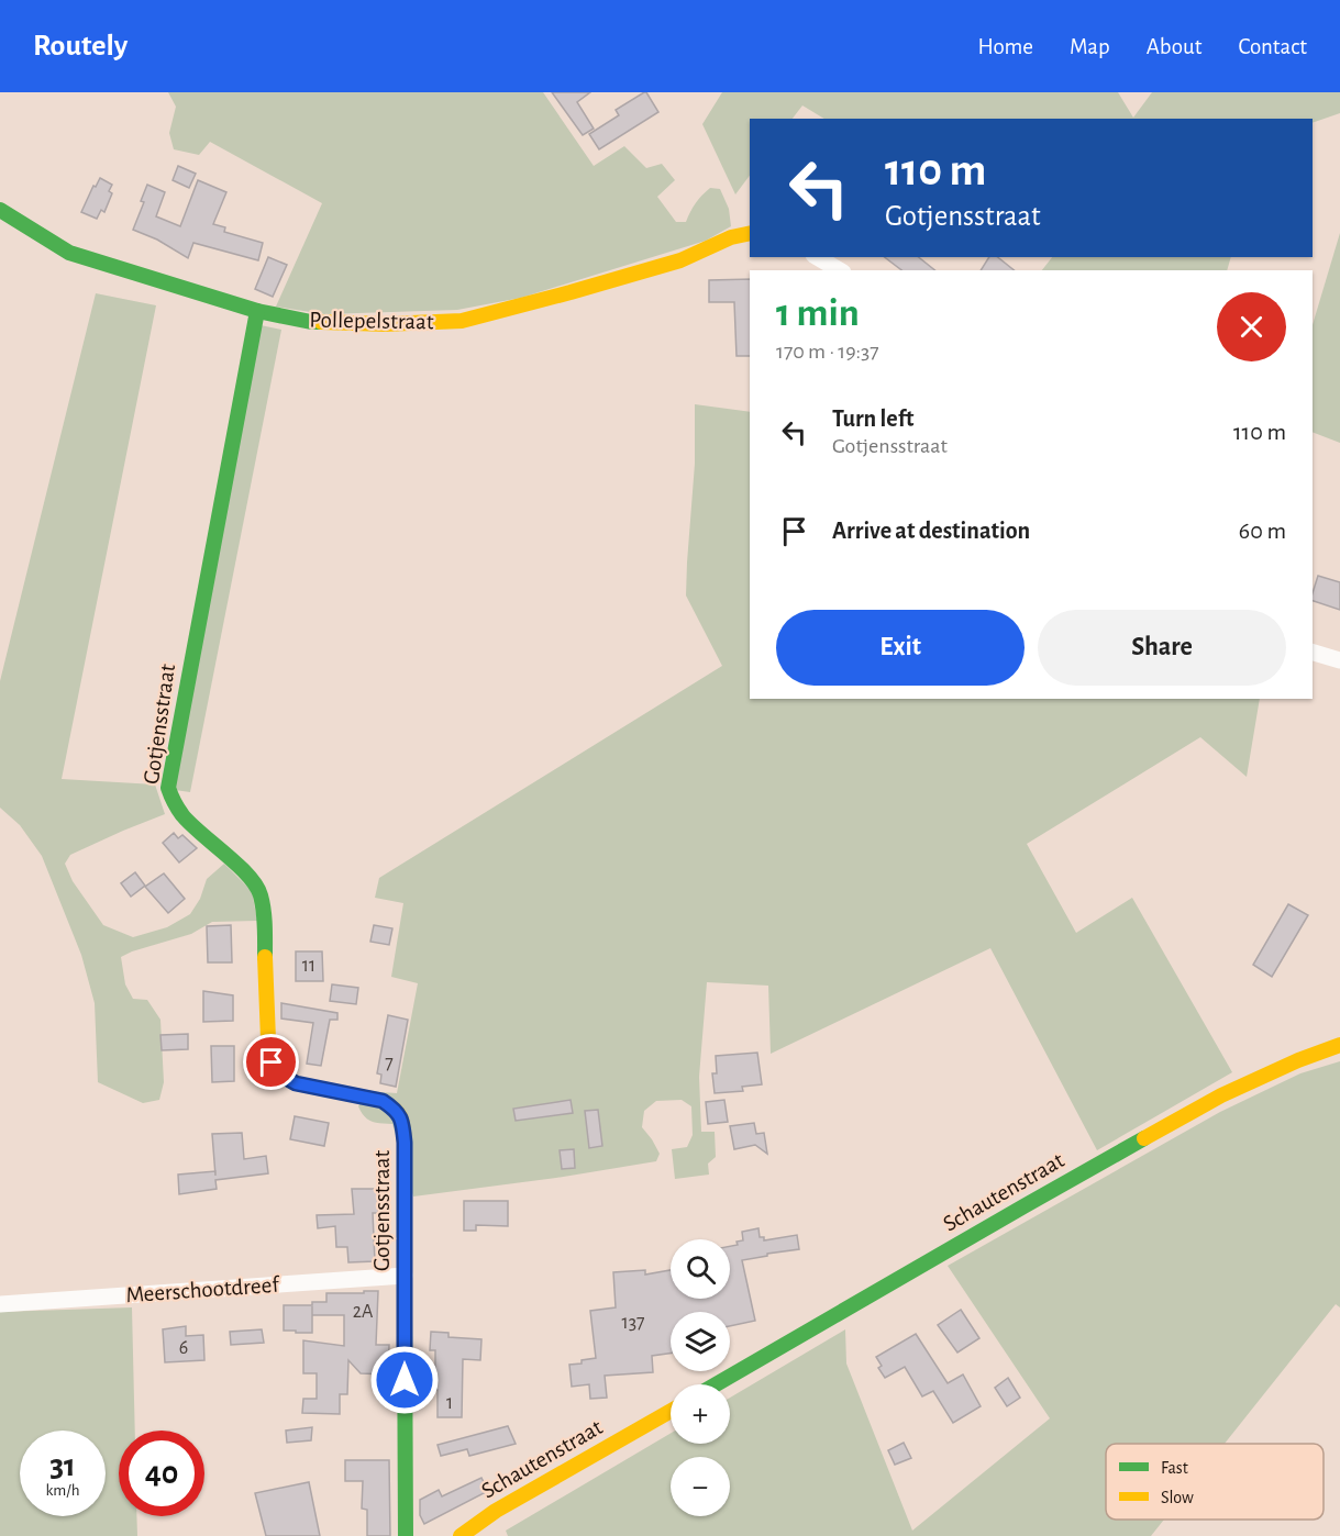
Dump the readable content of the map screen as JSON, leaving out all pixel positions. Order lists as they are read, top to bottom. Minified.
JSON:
{"streets":{"street":["Pollepelstraat","Gotjensstraat","Schautenstraat","Meerschootdreef"]},"crossings":[["Pollepelstraat","Gotjensstraat"],["Gotjensstraat","Meerschootdreef"]],"house_numbers":["11","7","2A","137","6","1"],"legend":["Fast","Slow"],"page":{"header":"Routely","nav":["Home","Map","About","Contact"],"turn":["110 m","Gotjensstraat"],"heading":["1 min","170 m · 19:37"],"list":[{"name":"Turn left","note":"Gotjensstraat","value":"110 m"},{"name":"Arrive at destination","value":"60 m"}],"buttons":["Exit","Share"],"map_buttons":["+","−"],"speed":"31 km/h","limit":"40"}}
